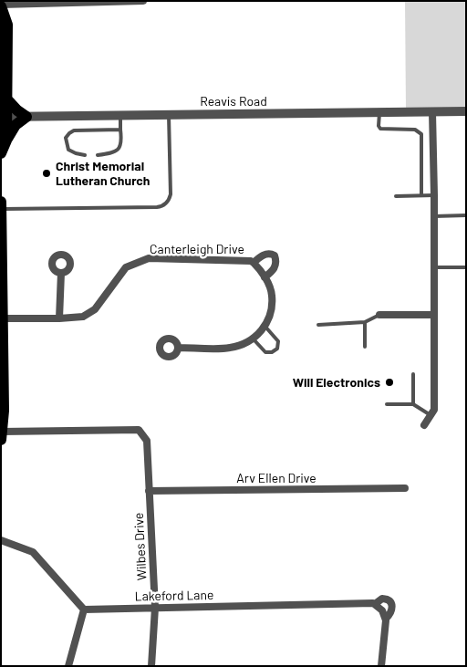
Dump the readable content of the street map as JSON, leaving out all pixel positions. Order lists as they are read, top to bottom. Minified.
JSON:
{"streets":{"street":["Reavis Road","Canterleigh Drive","Arv Ellen Drive","Wilbes Drive","Lakeford Lane"]},"crossings":[["Arv Ellen Drive","Wilbes Drive"],["Wilbes Drive","Lakeford Lane"]],"places":["Christ Memorial Lutheran Church","Will Electronics"]}
